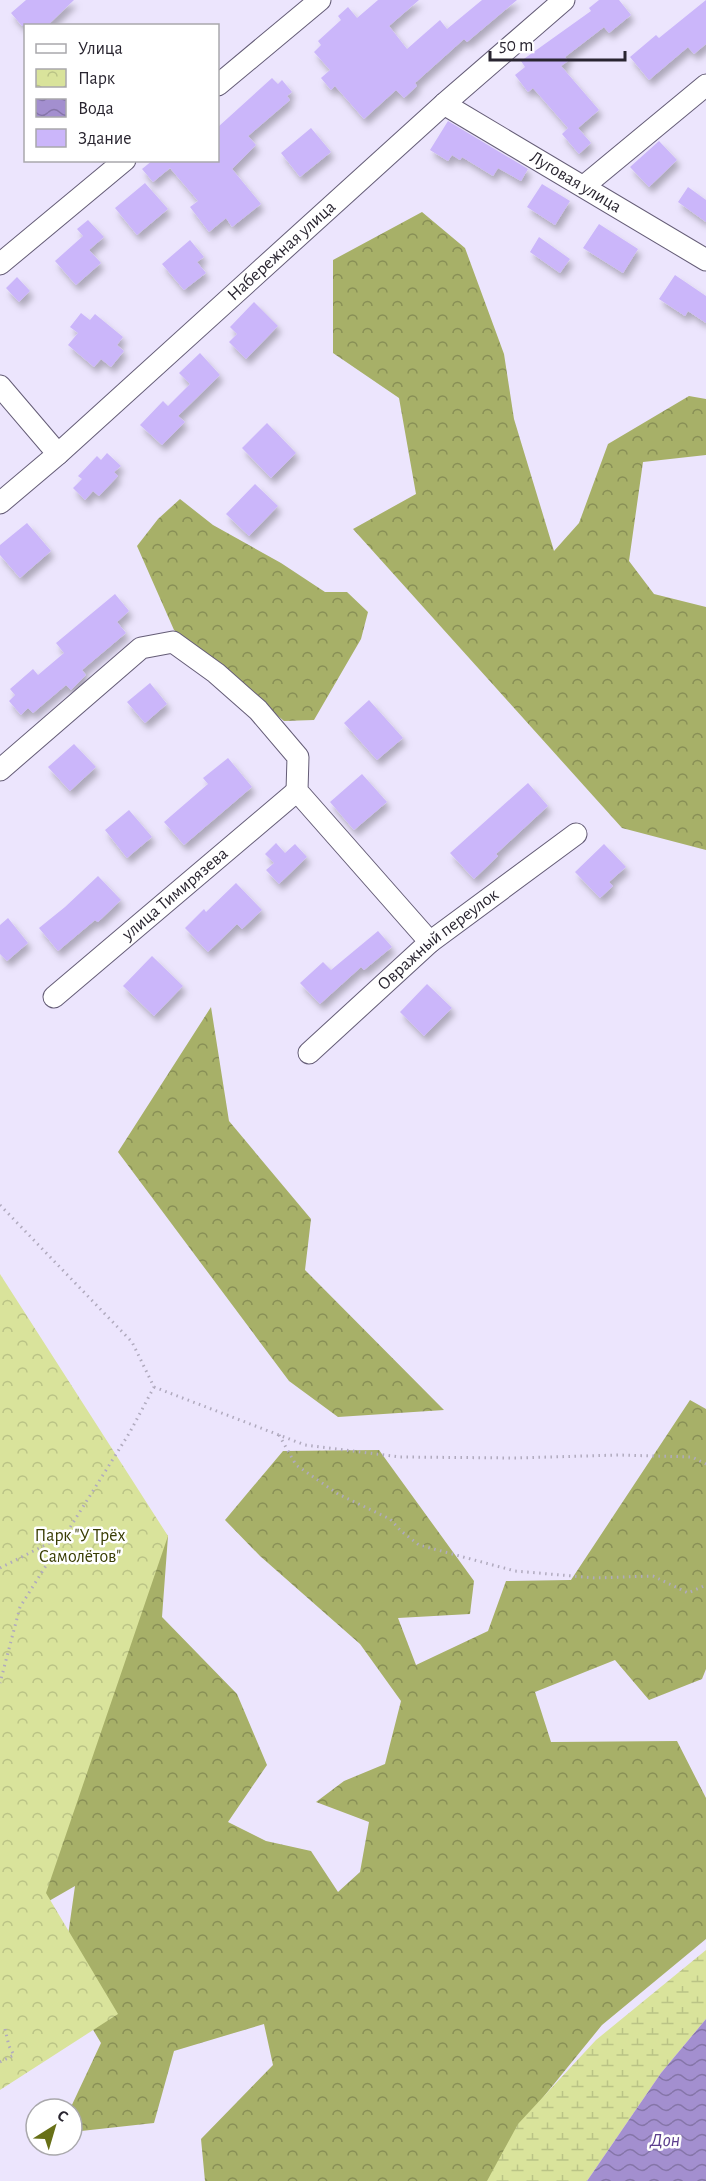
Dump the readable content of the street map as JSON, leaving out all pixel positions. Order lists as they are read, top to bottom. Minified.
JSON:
{"streets":{"street":["Луговая улица","Набережная улица","улица Тимирязева","Овражный переулок"]},"crossings":[["Луговая улица","Набережная улица"]],"water":["Дон"],"parks":["Парк \"У Трёх Самолётов\""],"legend":["Улица","Парк","Вода","Здание"],"scale_bar":"50 m","north":"top right"}
